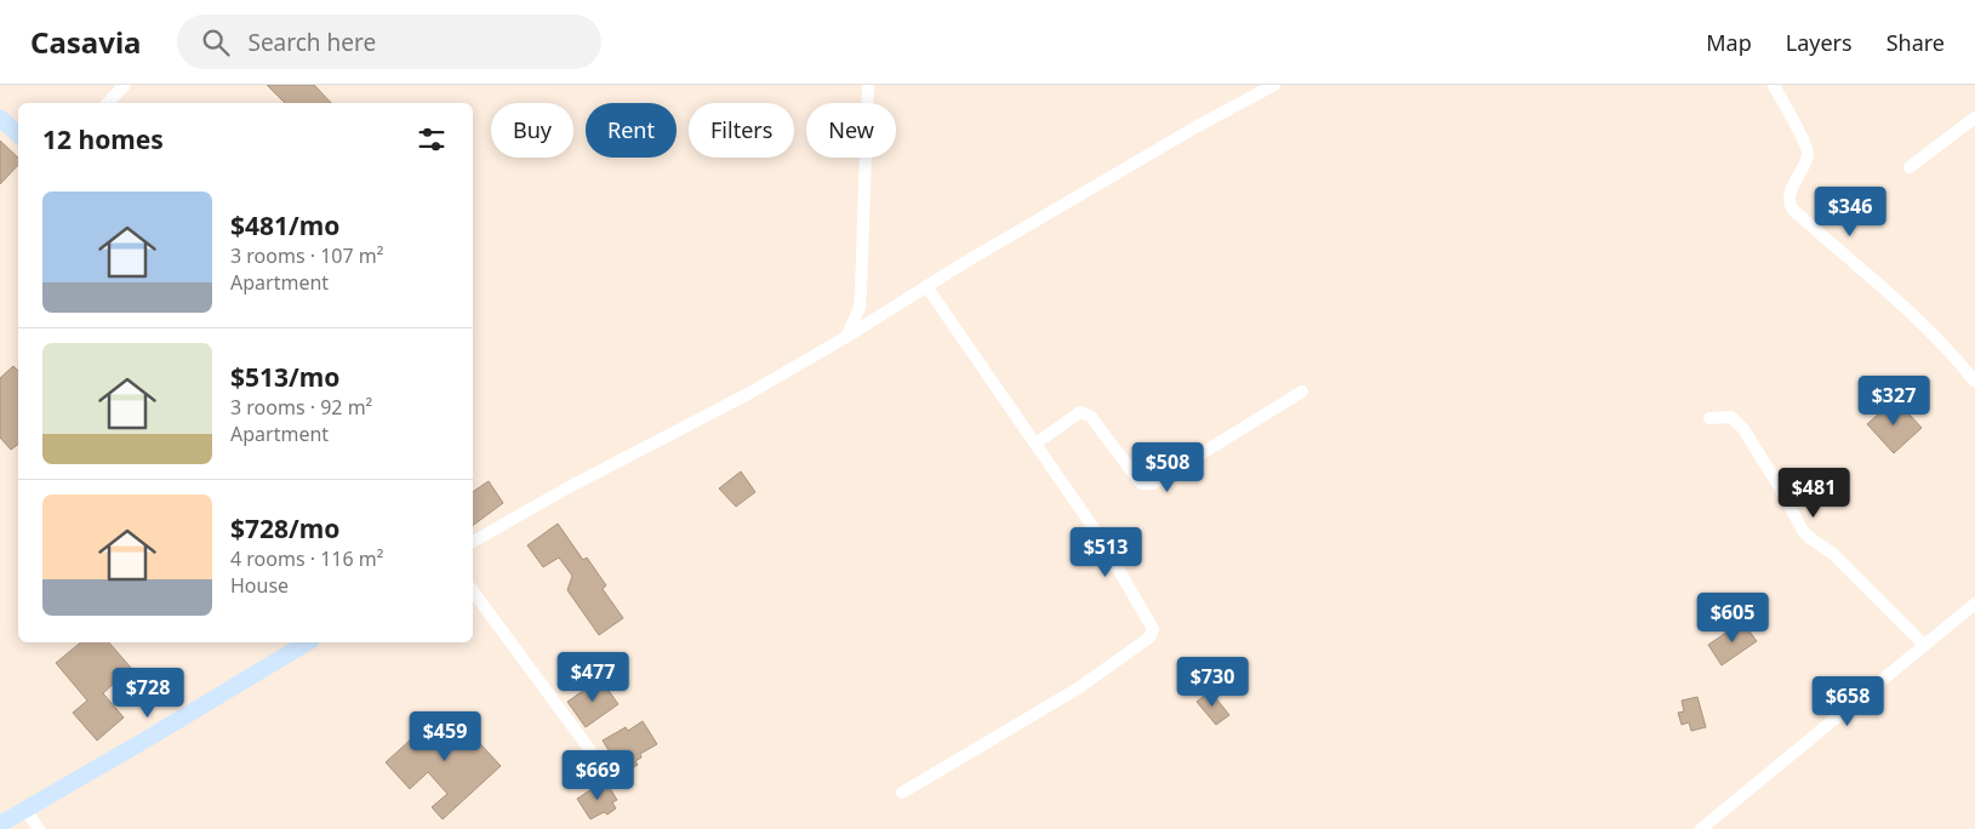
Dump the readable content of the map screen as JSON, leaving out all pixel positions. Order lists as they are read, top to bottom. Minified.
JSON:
{"page":{"header":"Casavia","search":"Search here","nav":["Map","Layers","Share"],"chip":["Buy","Rent","Filters","New"],"heading":"12 homes","list":[{"name":"$481/mo","note":"3 rooms · 107 m² · Apartment"},{"name":"$513/mo","note":"3 rooms · 92 m² · Apartment"},{"name":"$728/mo","note":"4 rooms · 116 m² · House"}],"price":["$346","$327","$508","$481","$513","$605","$477","$730","$728","$658","$459","$669"]}}
